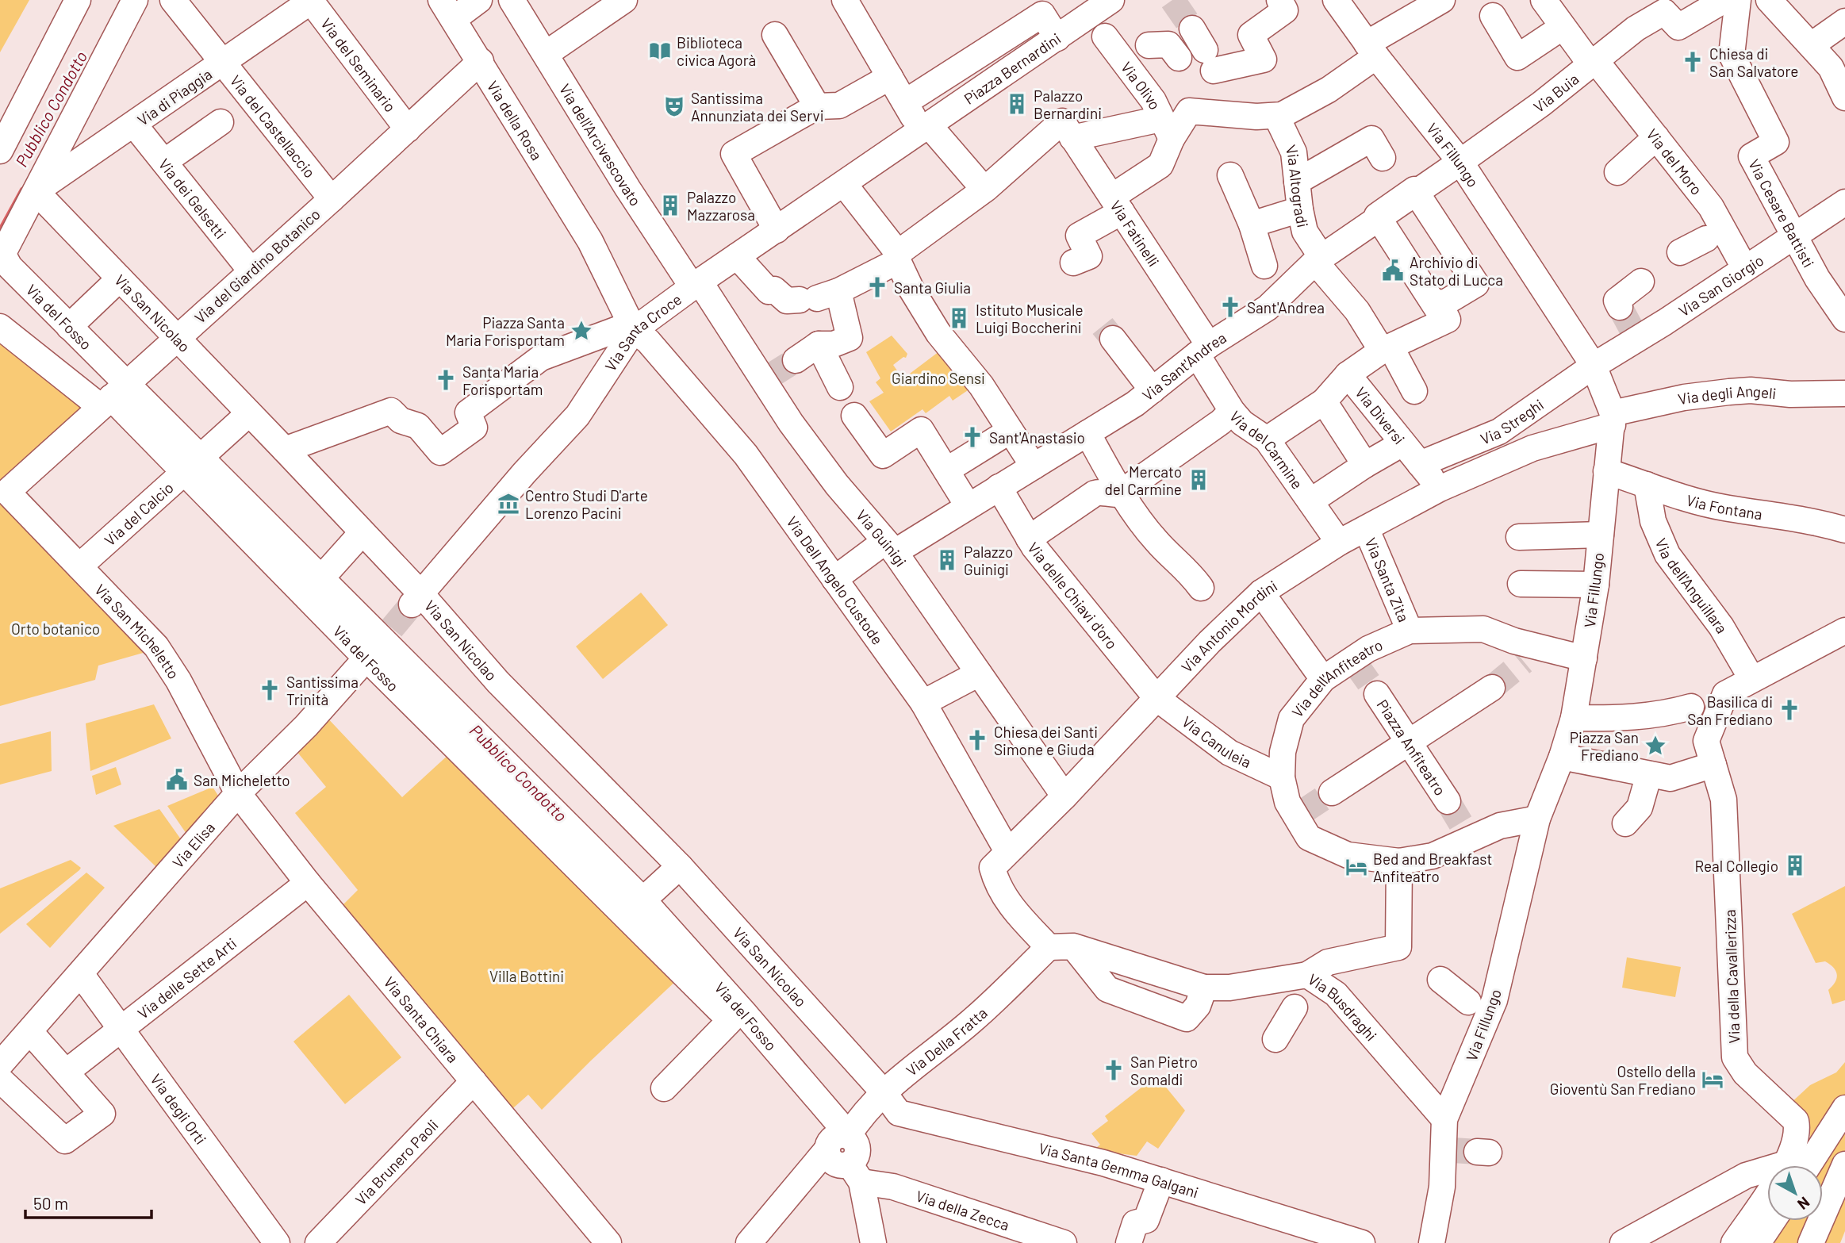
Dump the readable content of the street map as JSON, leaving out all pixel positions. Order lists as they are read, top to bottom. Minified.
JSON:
{"streets":{"street":["Via del Seminario","Piazza Bernardini","Via Olivo","Via Buia","Via di Piaggia","Via della Rosa","Via del Castellaccio","Via dell'Arcivescovato","Via Fillungo","Via del Moro","Via Altogradi","Via dei Gelsetti","Via Cesare Battisti","Via Fatinelli","Via del Giardino Botanico","Via San Giorgio","Via San Nicolao","Via del Fosso","Via Santa Croce","Via Sant'Andrea","Via degli Angeli","Via Diversi","Via Streghi","Via del Carmine","Via Fontana","Via del Calcio","Via Guinigi","Via Dell Angelo Custode","Via Santa Zita","Via dell'Anguillara","Via delle Chiavi d'oro","Via Antonio Mordini","Via San Micheletto","Via dell'Anfiteatro","Via Canuleia","Piazza Anfiteatro","Via Elisa","Via della Cavallerizza","Via delle Sette Arti","Via Busdraghi","Via Santa Chiara","Via Della Fratta","Via degli Orti","Via Brunero Paoli","Via Santa Gemma Galgani","Via della Zecca"]},"crossings":[["Via del Seminario","Via di Piaggia"],["Via del Seminario","Via del Giardino Botanico"],["Piazza Bernardini","Via Santa Croce"],["Via Buia","Via Fillungo"],["Via Buia","Via del Moro"],["Via di Piaggia","Via del Castellaccio"],["Via di Piaggia","Via dei Gelsetti"],["Via di Piaggia","Via San Nicolao"],["Via di Piaggia","Via del Fosso"],["Via della Rosa","Via del Giardino Botanico"],["Via della Rosa","Via Santa Croce"],["Via della Rosa","Via Dell Angelo Custode"],["Via del Castellaccio","Via del Giardino Botanico"],["Via dell'Arcivescovato","Via Santa Croce"],["Via dell'Arcivescovato","Via Guinigi"],["Via Fillungo","Via San Giorgio"],["Via Fillungo","Via degli Angeli"],["Via Fillungo","Via Streghi"],["Via Fillungo","Via Fontana"],["Via Fillungo","Via Antonio Mordini"],["Via Fillungo","Via dell'Anfiteatro"],["Via Fillungo","Via Busdraghi"],["Via del Moro","Via San Giorgio"],["Via Altogradi","Via Sant'Andrea"],["Via dei Gelsetti","Via del Giardino Botanico"],["Via Cesare Battisti","Via San Giorgio"],["Via Fatinelli","Via Sant'Andrea"],["Via Fatinelli","Via del Carmine"],["Via del Giardino Botanico","Via San Nicolao"],["Via del Giardino Botanico","Via del Fosso"],["Via del Giardino Botanico","Via San Micheletto"],["Via San Giorgio","Via Streghi"],["Via San Nicolao","Via del Fosso"],["Via San Nicolao","Via Santa Croce"],["Via San Nicolao","Via del Calcio"],["Via San Nicolao","Via Della Fratta"],["Via San Nicolao","Via Santa Gemma Galgani"],["Via del Fosso","Via del Calcio"],["Via del Fosso","Via Elisa"],["Via del Fosso","Via Della Fratta"],["Via del Fosso","Via della Zecca"],["Via Santa Croce","Via Guinigi"],["Via Santa Croce","Via Dell Angelo Custode"],["Via Sant'Andrea","Via Diversi"],["Via Sant'Andrea","Via del Carmine"],["Via Sant'Andrea","Via Guinigi"],["Via Sant'Andrea","Via Dell Angelo Custode"],["Via Sant'Andrea","Via delle Chiavi d'oro"],["Via degli Angeli","Via Antonio Mordini"],["Via Diversi","Via Streghi"],["Via Diversi","Via Antonio Mordini"],["Via del Carmine","Via Antonio Mordini"],["Via Fontana","Via dell'Anguillara"],["Via del Calcio","Via San Micheletto"],["Via Guinigi","Via Antonio Mordini"],["Via Dell Angelo Custode","Via Antonio Mordini"],["Via Santa Zita","Via Antonio Mordini"],["Via Santa Zita","Via dell'Anfiteatro"],["Via delle Chiavi d'oro","Via Antonio Mordini"],["Via delle Chiavi d'oro","Via Canuleia"],["Via Antonio Mordini","Via Canuleia"],["Via Antonio Mordini","Via Busdraghi"],["Via Antonio Mordini","Via Della Fratta"],["Via San Micheletto","Via Elisa"],["Via San Micheletto","Via Santa Chiara"],["Via dell'Anfiteatro","Via Canuleia"],["Via Elisa","Via Santa Chiara"],["Via Elisa","Via degli Orti"],["Via delle Sette Arti","Via Santa Chiara"],["Via delle Sette Arti","Via degli Orti"],["Via Busdraghi","Via Della Fratta"],["Via Santa Chiara","Via Brunero Paoli"],["Via Della Fratta","Via Santa Gemma Galgani"],["Via Della Fratta","Via della Zecca"]],"water":["Pubblico Condotto"],"parks":["Giardino Sensi","Orto botanico","Villa Bottini"],"places":{"library":["Biblioteca civica Agorà"],"church":["Chiesa di San Salvatore","Santa Giulia","Sant'Andrea","Santa Maria Forisportam","Sant'Anastasio","Santissima Trinità","Basilica di San Frediano","Chiesa dei Santi Simone e Giuda","San Pietro Somaldi"],"building":["Palazzo Bernardini","Palazzo Mazzarosa","Istituto Musicale Luigi Boccherini","Mercato del Carmine","Palazzo Guinigi","Real Collegio"],"theatre":["Santissima Annunziata dei Servi"],"public building":["Archivio di Stato di Lucca","San Micheletto"],"place":["Piazza Santa Maria Forisportam","Piazza San Frediano"],"museum":["Centro Studi D'arte Lorenzo Pacini"],"hotel":["Bed and Breakfast Anfiteatro","Ostello della Gioventù San Frediano"]},"scale_bar":"50 m","north":"bottom right"}
